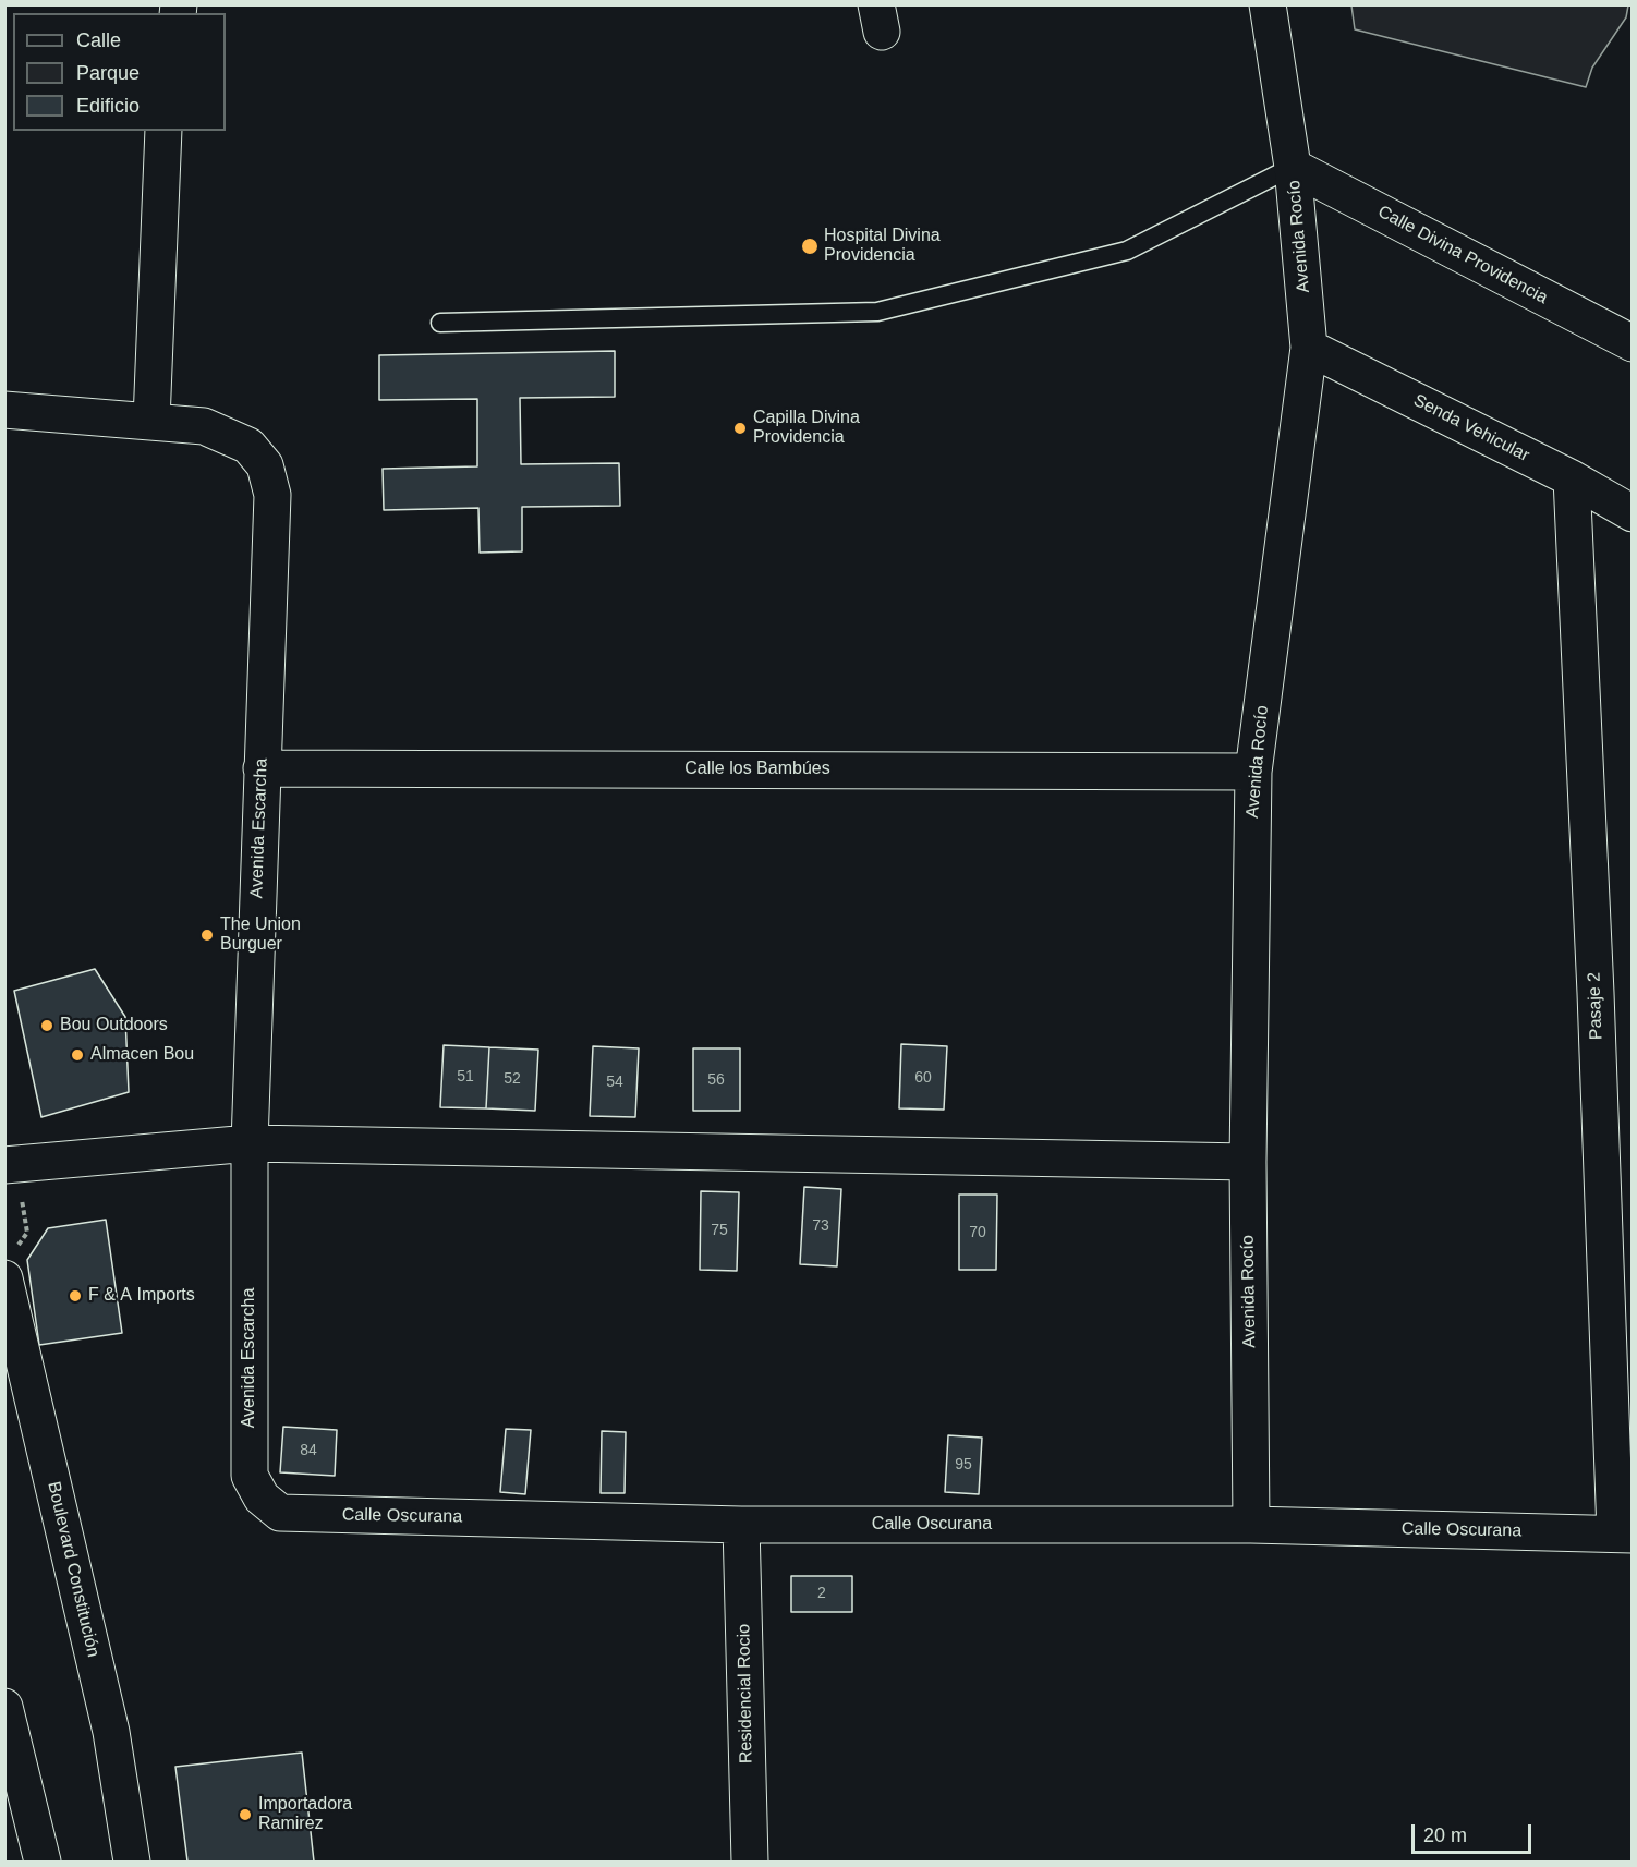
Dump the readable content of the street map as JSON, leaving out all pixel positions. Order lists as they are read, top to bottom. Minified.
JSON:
{"streets":{"main road":["Avenida Rocío","Calle Divina Providencia","Senda Vehicular","Calle los Bambúes","Avenida Escarcha","Pasaje 2","Calle Oscurana","Boulevard Constitución","Residencial Rocio"]},"crossings":[["Avenida Rocío","Calle Divina Providencia"],["Avenida Rocío","Senda Vehicular"],["Avenida Rocío","Calle los Bambúes"],["Avenida Rocío","Calle Oscurana"],["Senda Vehicular","Pasaje 2"],["Calle los Bambúes","Avenida Escarcha"],["Avenida Escarcha","Calle Oscurana"],["Pasaje 2","Calle Oscurana"],["Calle Oscurana","Residencial Rocio"]],"places":["Hospital Divina Providencia","Capilla Divina Providencia","The Union Burguer","Bou Outdoors","Almacen Bou","F & A Imports","Importadora Ramirez"],"house_numbers":["51","60","52","56","54","73","75","70","84","95","2"],"legend":["Calle","Parque","Edificio"],"scale_bar":"20 m"}
